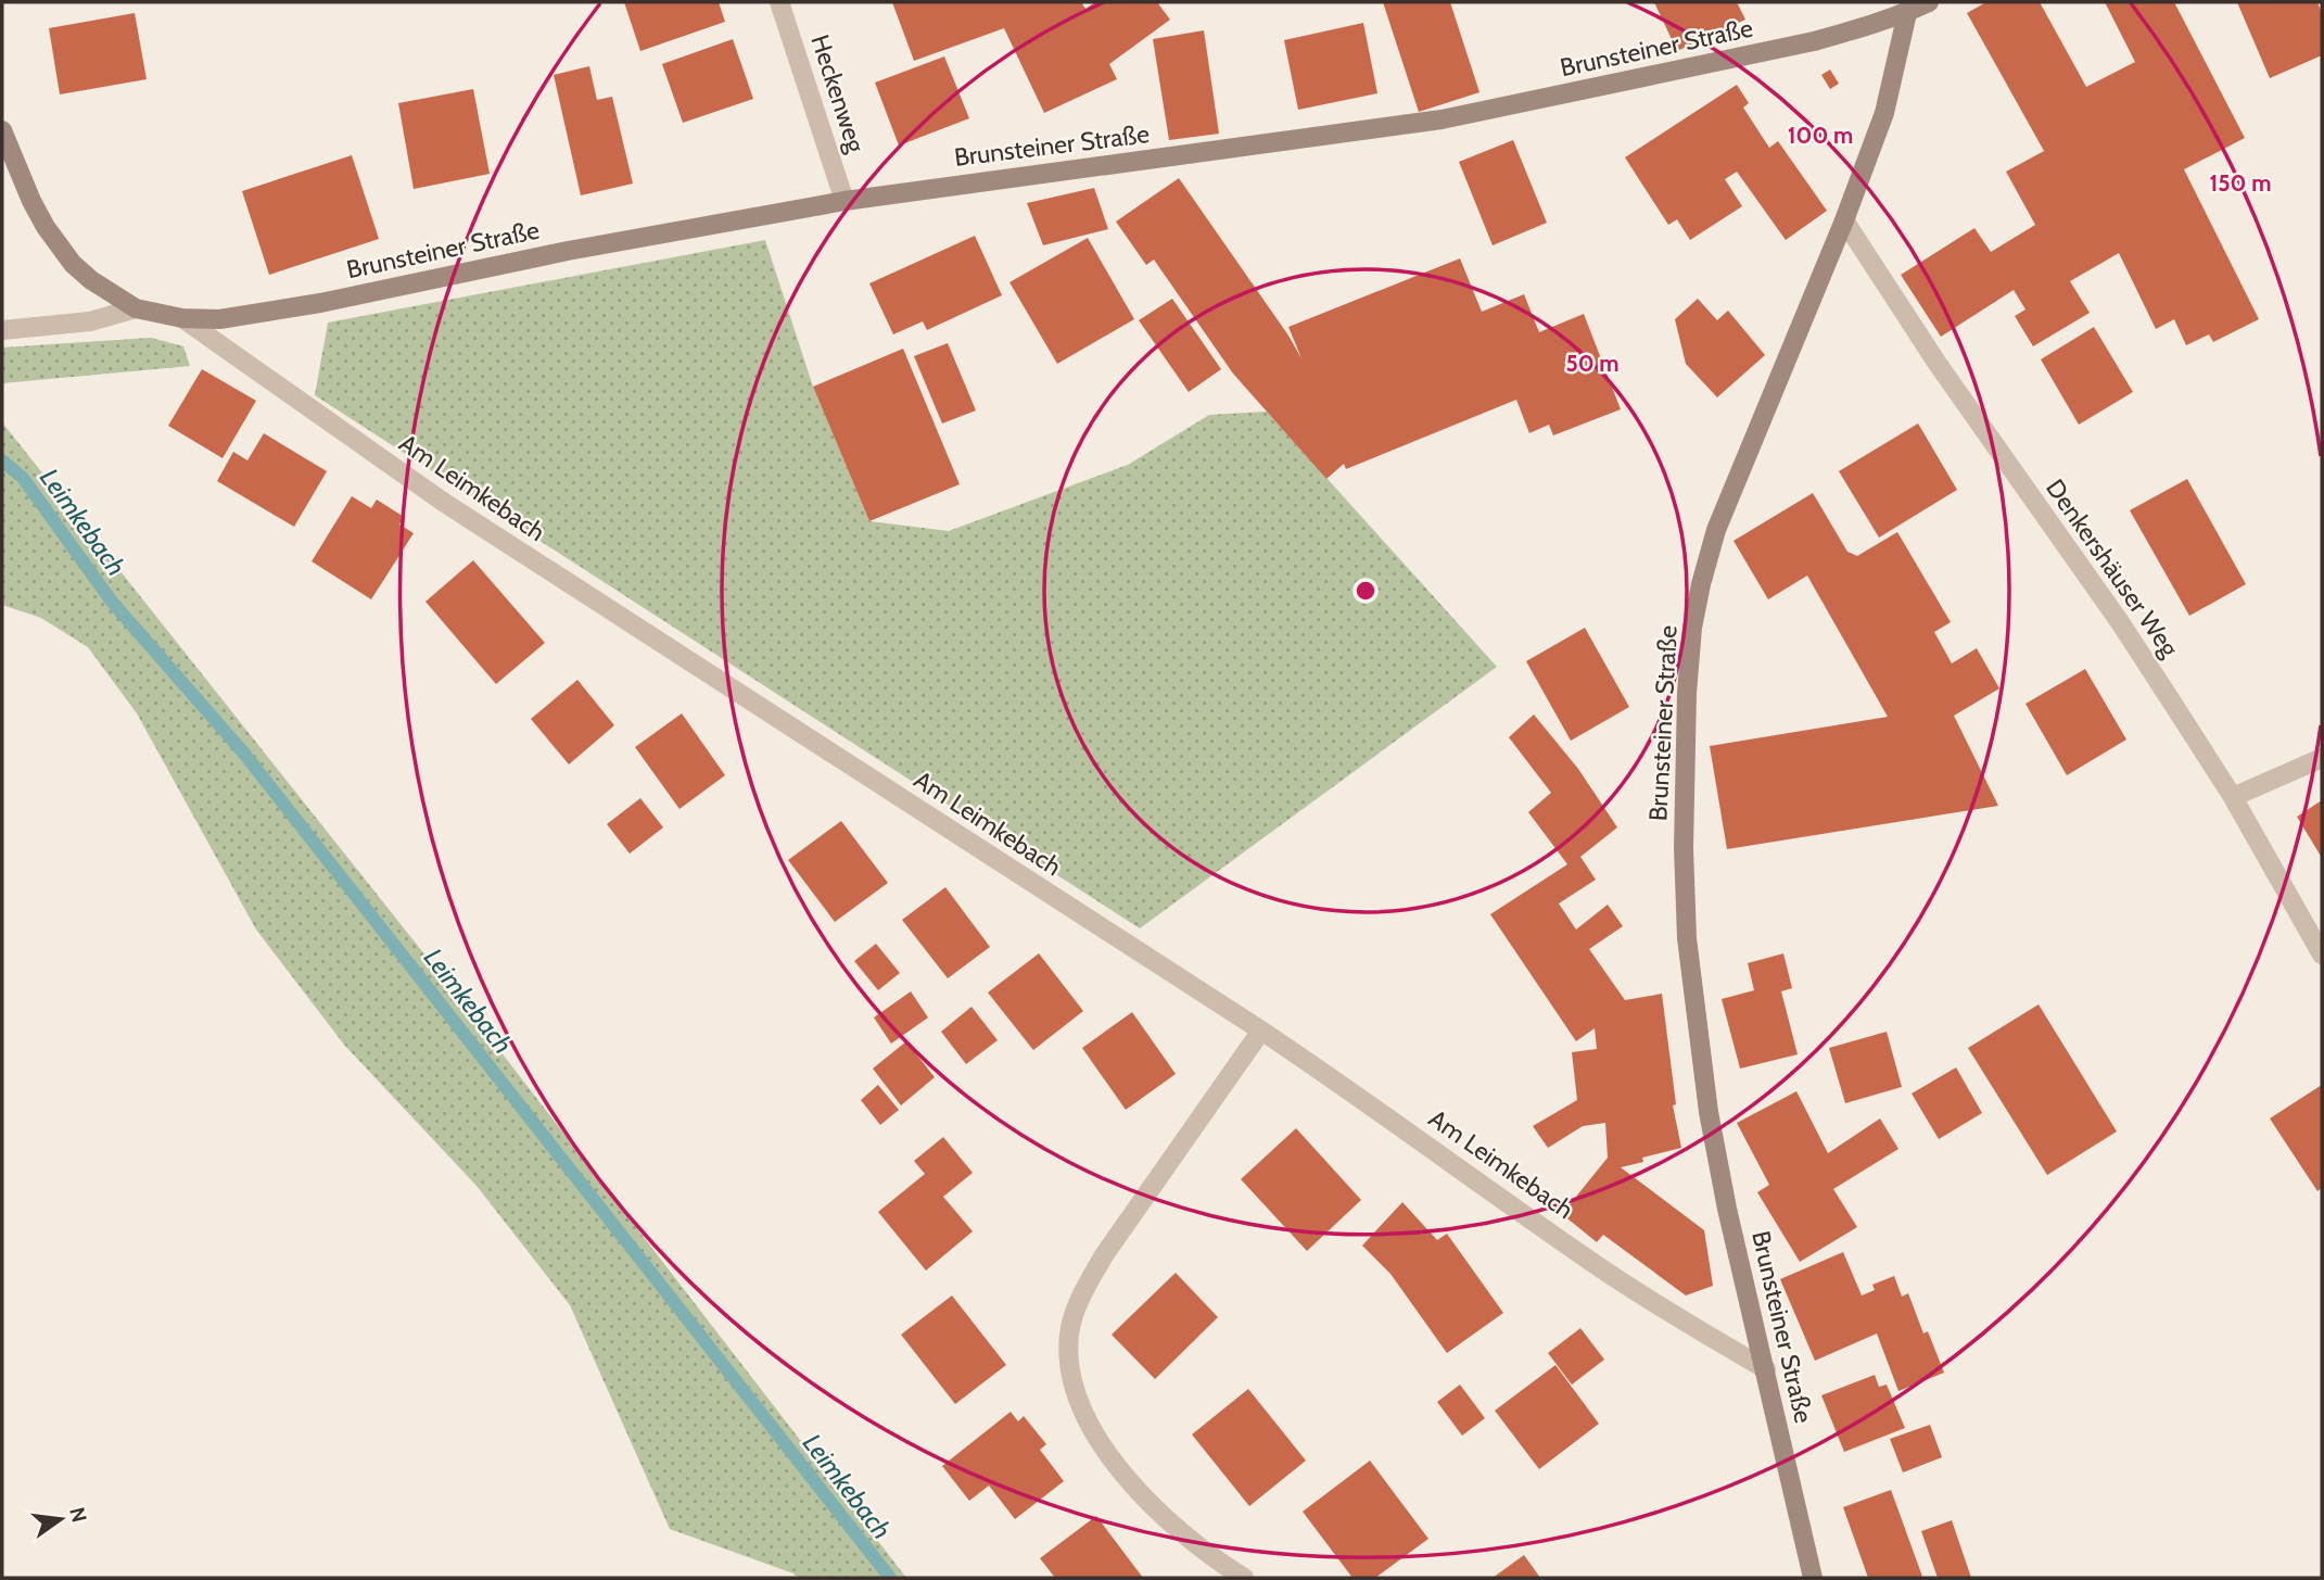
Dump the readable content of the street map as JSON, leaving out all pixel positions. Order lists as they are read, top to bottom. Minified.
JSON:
{"streets":{"street":["Brunsteiner Straße","Heckenweg","Am Leimkebach","Denkershäuser Weg"]},"crossings":[["Brunsteiner Straße","Heckenweg"],["Brunsteiner Straße","Am Leimkebach"],["Brunsteiner Straße","Denkershäuser Weg"]],"water":["Leimkebach"],"north":"right","rings":["100 m","150 m","50 m"]}
